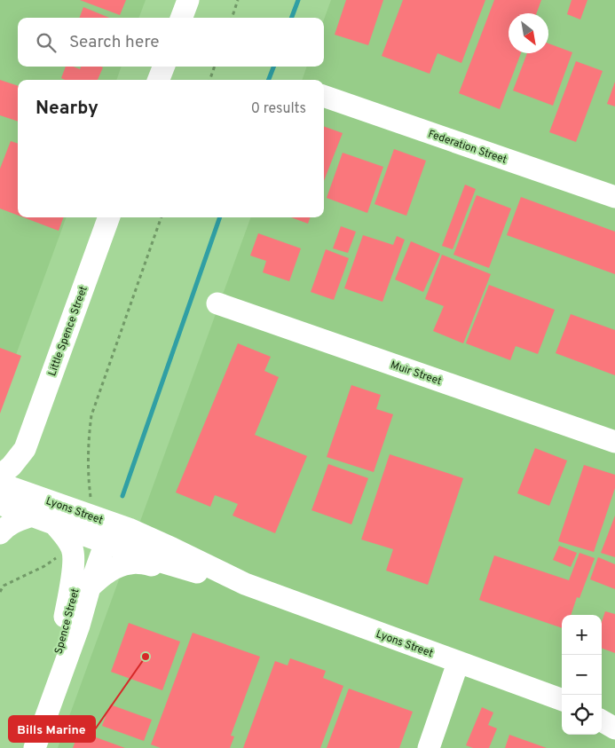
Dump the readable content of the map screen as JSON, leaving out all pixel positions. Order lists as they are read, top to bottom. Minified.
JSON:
{"streets":{"street":["Federation Street","Little Spence Street","Muir Street","Lyons Street","Spence Street"]},"crossings":[["Little Spence Street","Lyons Street"],["Lyons Street","Spence Street"]],"places":["Bills Marine"],"north":"bottom right","page":{"search":"Search here","heading":["Nearby","0 results"],"map_buttons":["+","−"]}}
